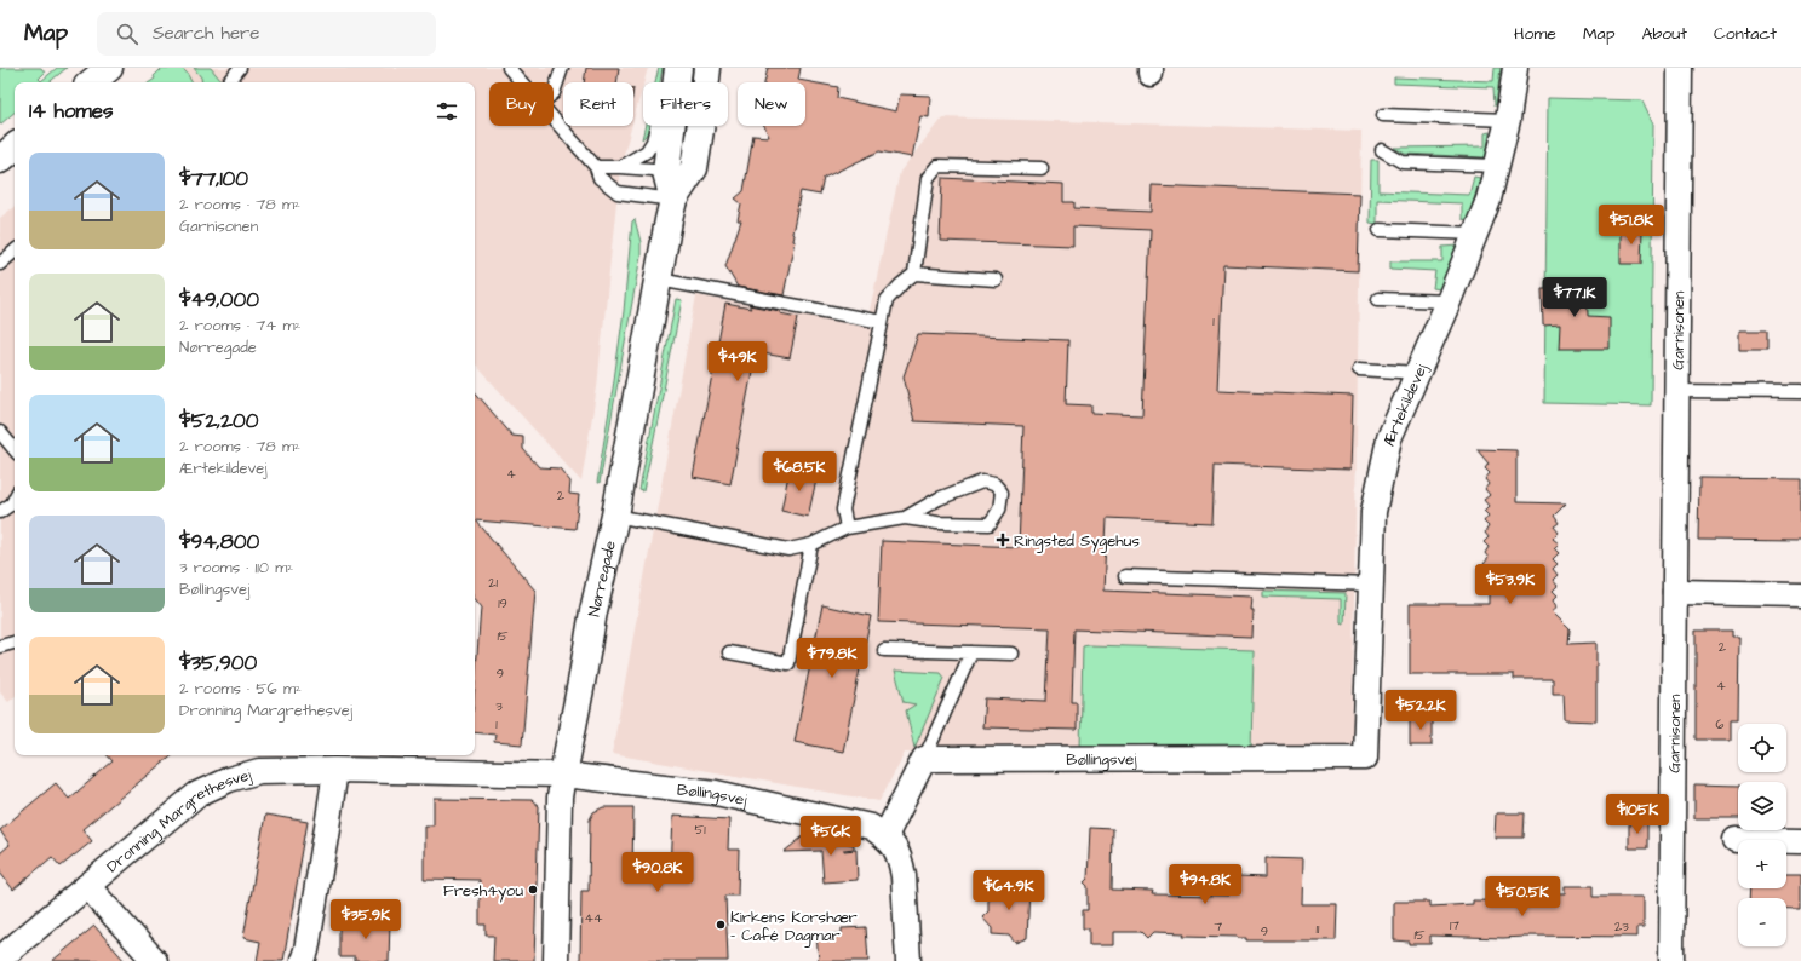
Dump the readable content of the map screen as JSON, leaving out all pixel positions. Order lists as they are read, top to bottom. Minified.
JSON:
{"streets":{"street":["Garnisonen","Ærtekildevej","Nørregade","Bøllingsvej","Dronning Margrethesvej"]},"crossings":[["Ærtekildevej","Bøllingsvej"],["Nørregade","Bøllingsvej"],["Nørregade","Dronning Margrethesvej"],["Bøllingsvej","Dronning Margrethesvej"]],"places":{"health":["Ringsted Sygehus"],"other":["Fresh4you","Kirkens Korshær - Café Dagmar"]},"house_numbers":["1","4","2","21","19","15","2","9","4","3","1","6","51","44","17","7","23","11","9","15"],"page":{"header":"Map","search":"Search here","nav":["Home","Map","About","Contact"],"chip":["Buy","Rent","Filters","New"],"heading":"14 homes","list":[{"name":"$77,100","note":"2 rooms · 78 m² · Garnisonen"},{"name":"$49,000","note":"2 rooms · 74 m² · Nørregade"},{"name":"$52,200","note":"2 rooms · 78 m² · Ærtekildevej"},{"name":"$94,800","note":"3 rooms · 110 m² · Bøllingsvej"},{"name":"$35,900","note":"2 rooms · 56 m² · Dronning Margrethesvej"}],"price":["$51.8K","$77.1K","$49K","$68.5K","$53.9K","$79.8K","$52.2K","$105K","$56K","$90.8K","$94.8K","$64.9K","$50.5K","$35.9K"],"map_buttons":["+","−"]}}
